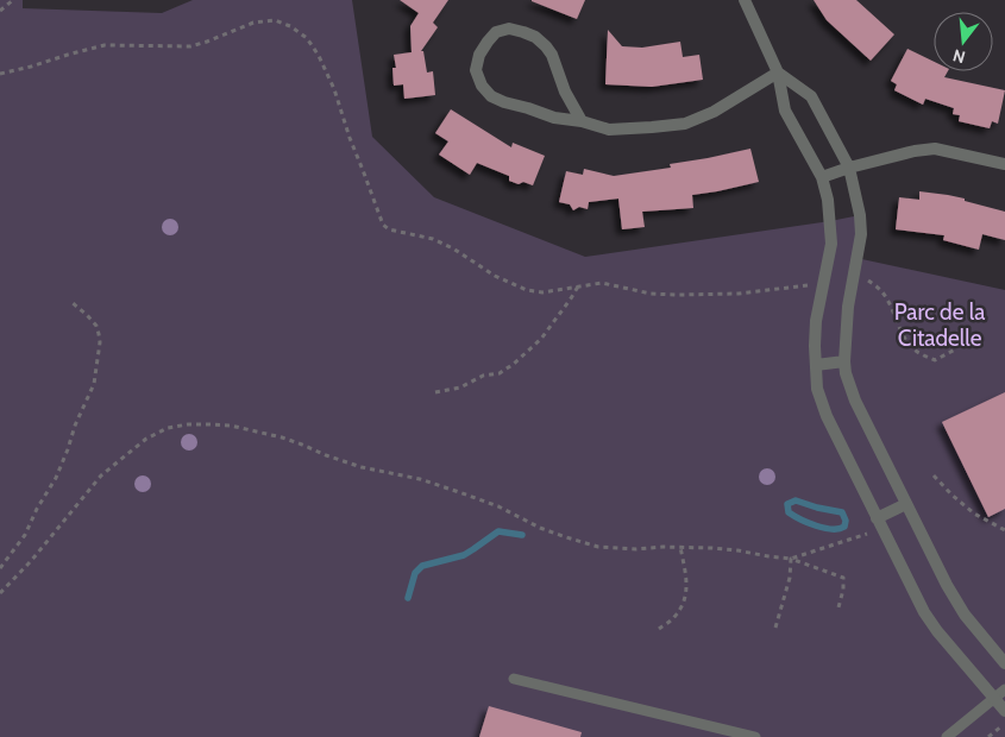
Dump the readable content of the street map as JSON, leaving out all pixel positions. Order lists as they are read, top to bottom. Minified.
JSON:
{"parks":["Parc de la Citadelle"],"north":"bottom"}
